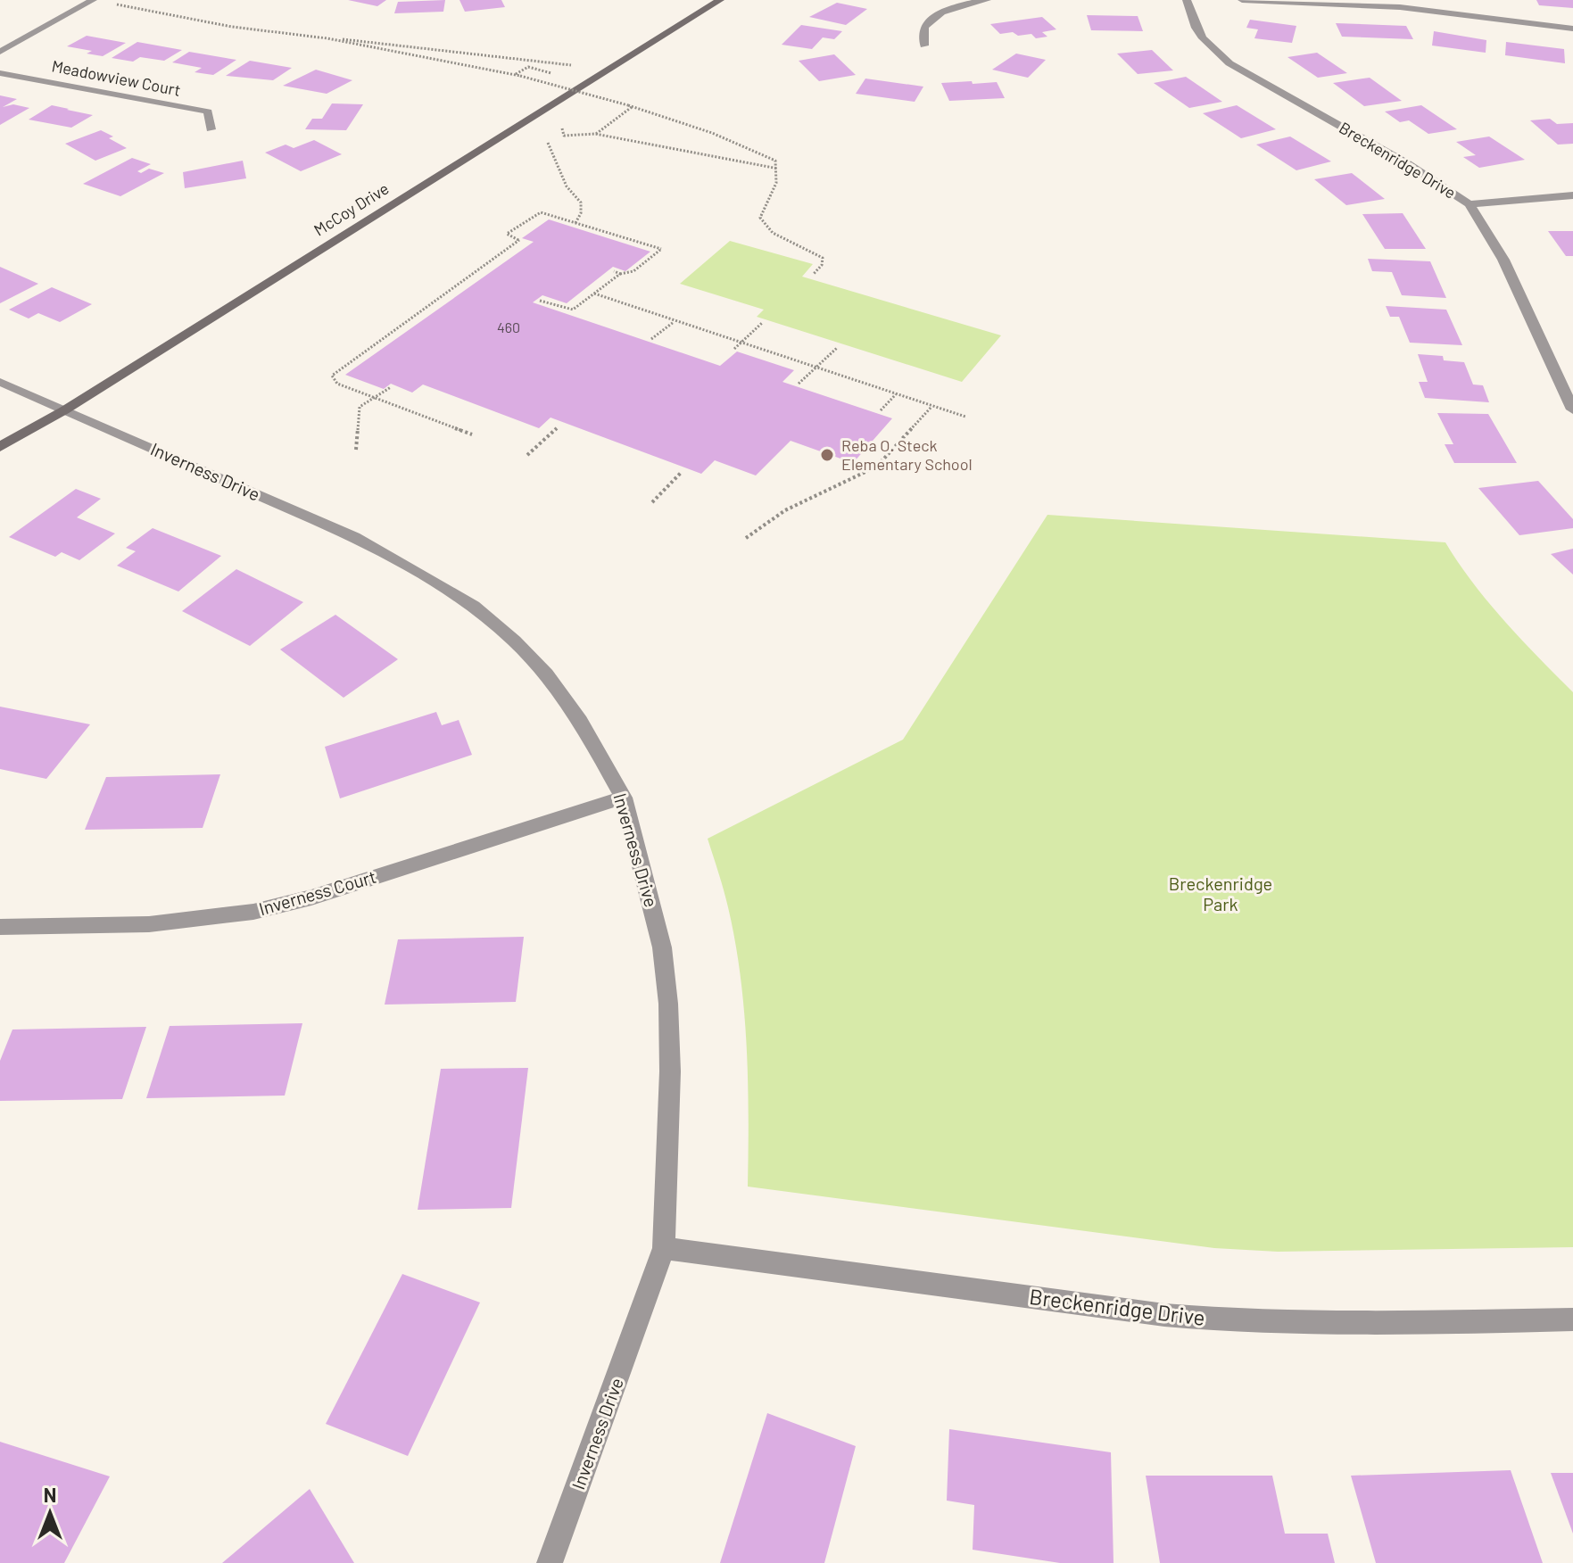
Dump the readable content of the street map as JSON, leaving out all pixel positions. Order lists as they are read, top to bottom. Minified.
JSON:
{"streets":{"street":["Meadowview Court","Breckenridge Drive","McCoy Drive","Inverness Drive","Inverness Court"]},"crossings":[["Breckenridge Drive","Inverness Drive"],["McCoy Drive","Inverness Drive"],["Inverness Drive","Inverness Court"]],"parks":["Breckenridge Park"],"places":["Reba O. Steck Elementary School"],"house_numbers":["460"],"north":"top"}
